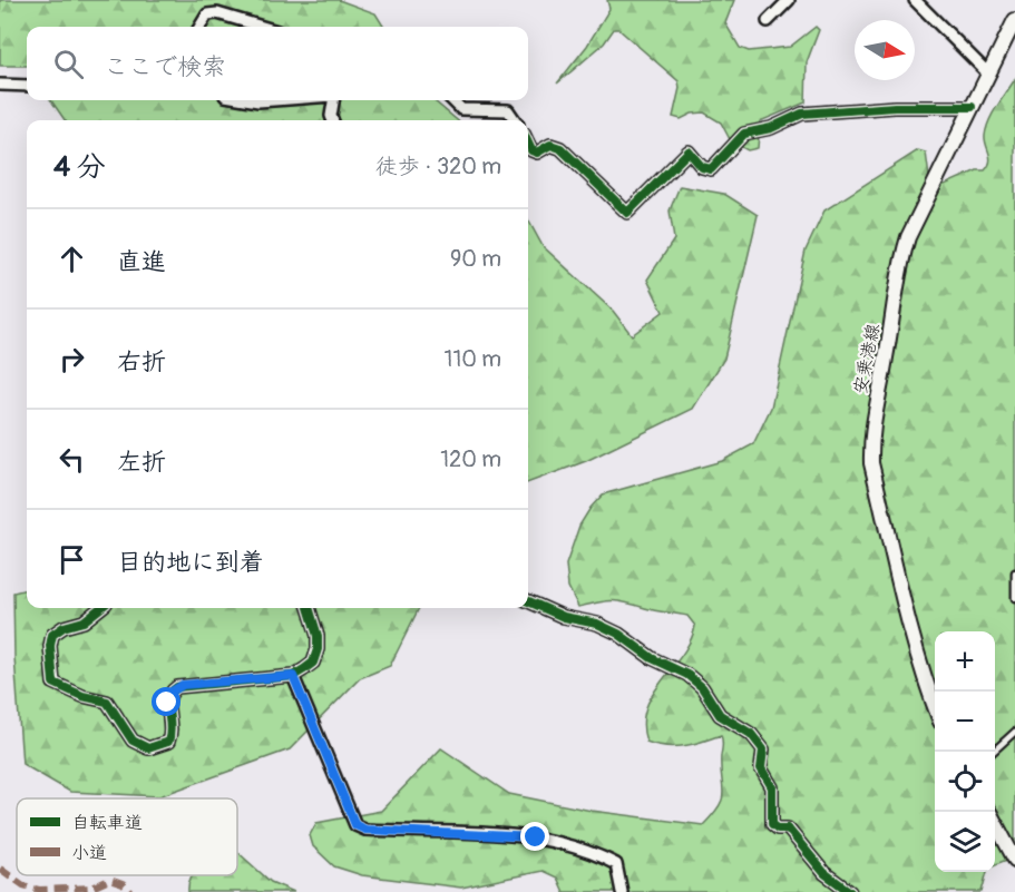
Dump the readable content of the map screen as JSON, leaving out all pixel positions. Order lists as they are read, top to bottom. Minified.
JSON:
{"streets":{"main road":["安乗港線"]},"legend":["自転車道","小道"],"north":"right","page":{"search":"ここで検索","heading":["4 分","徒歩 · 320 m"],"list":[["直進","90 m"],["右折","110 m"],["左折","120 m"],"目的地に到着"],"map_buttons":["+","−"]}}
